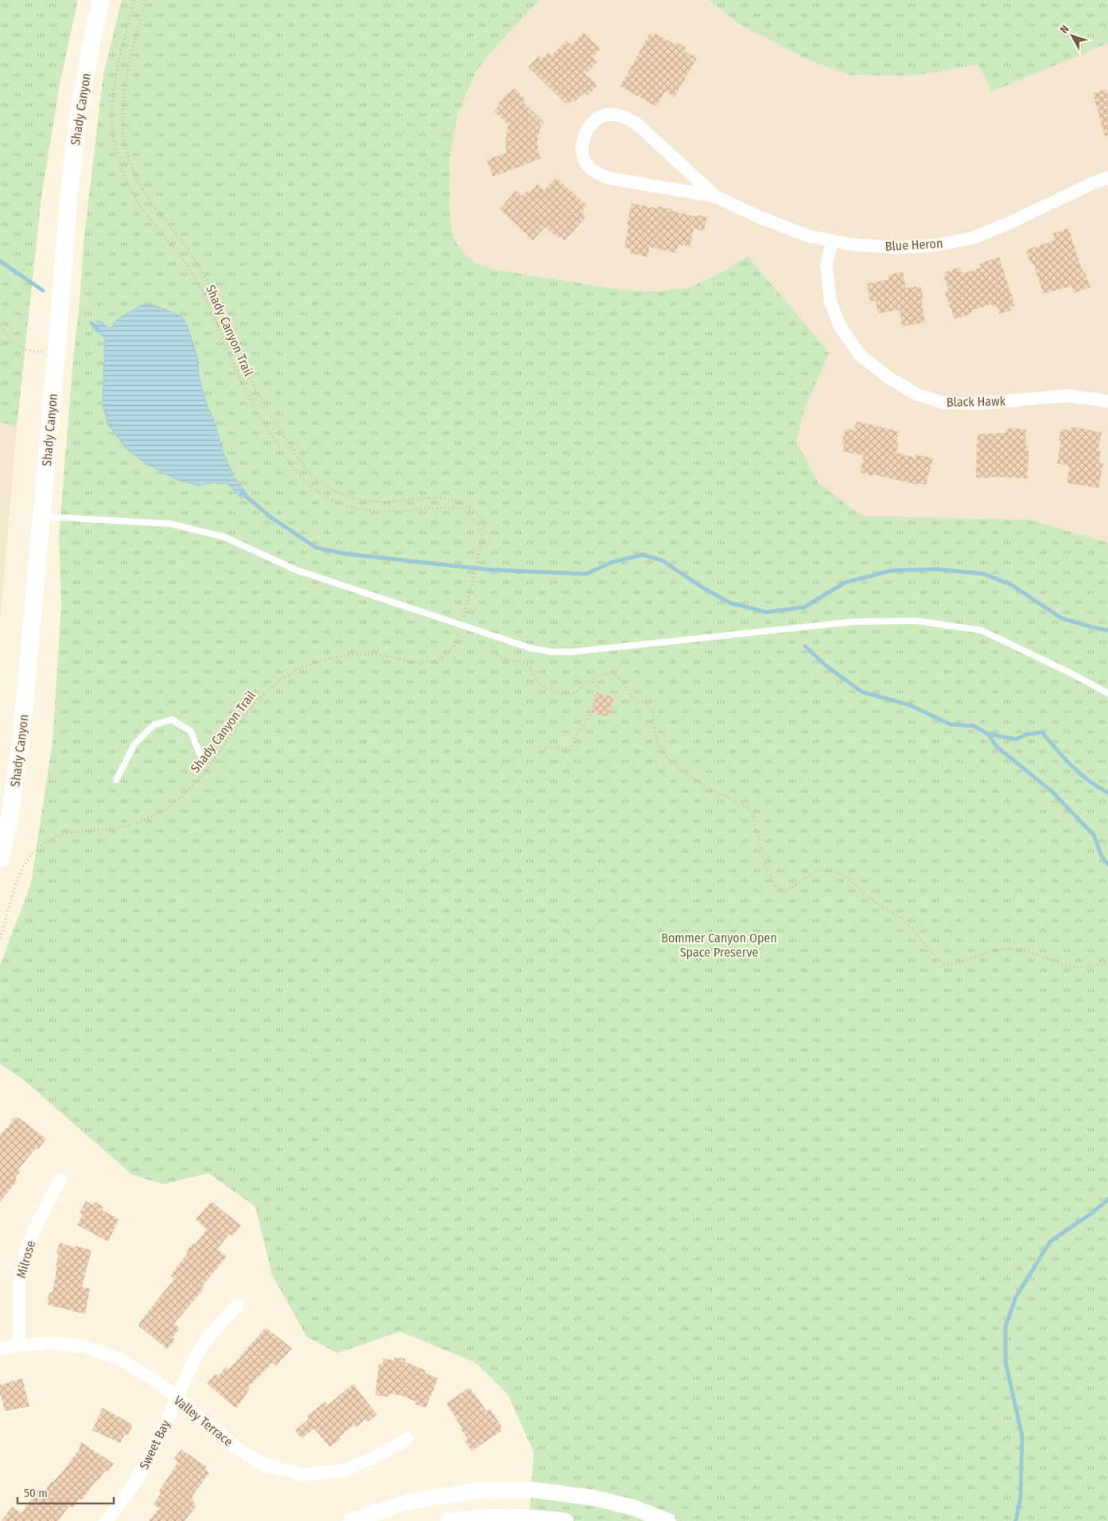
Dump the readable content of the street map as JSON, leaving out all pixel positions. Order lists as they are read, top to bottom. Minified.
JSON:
{"streets":{"main road":["Shady Canyon"],"street":["Blue Heron","Black Hawk","Milrose","Valley Terrace","Sweet Bay"],"path":["Shady Canyon Trail"]},"crossings":[["Blue Heron","Black Hawk"],["Milrose","Valley Terrace"],["Valley Terrace","Sweet Bay"]],"parks":["Bommer Canyon Open Space Preserve"],"scale_bar":"50 m","north":"top left"}
